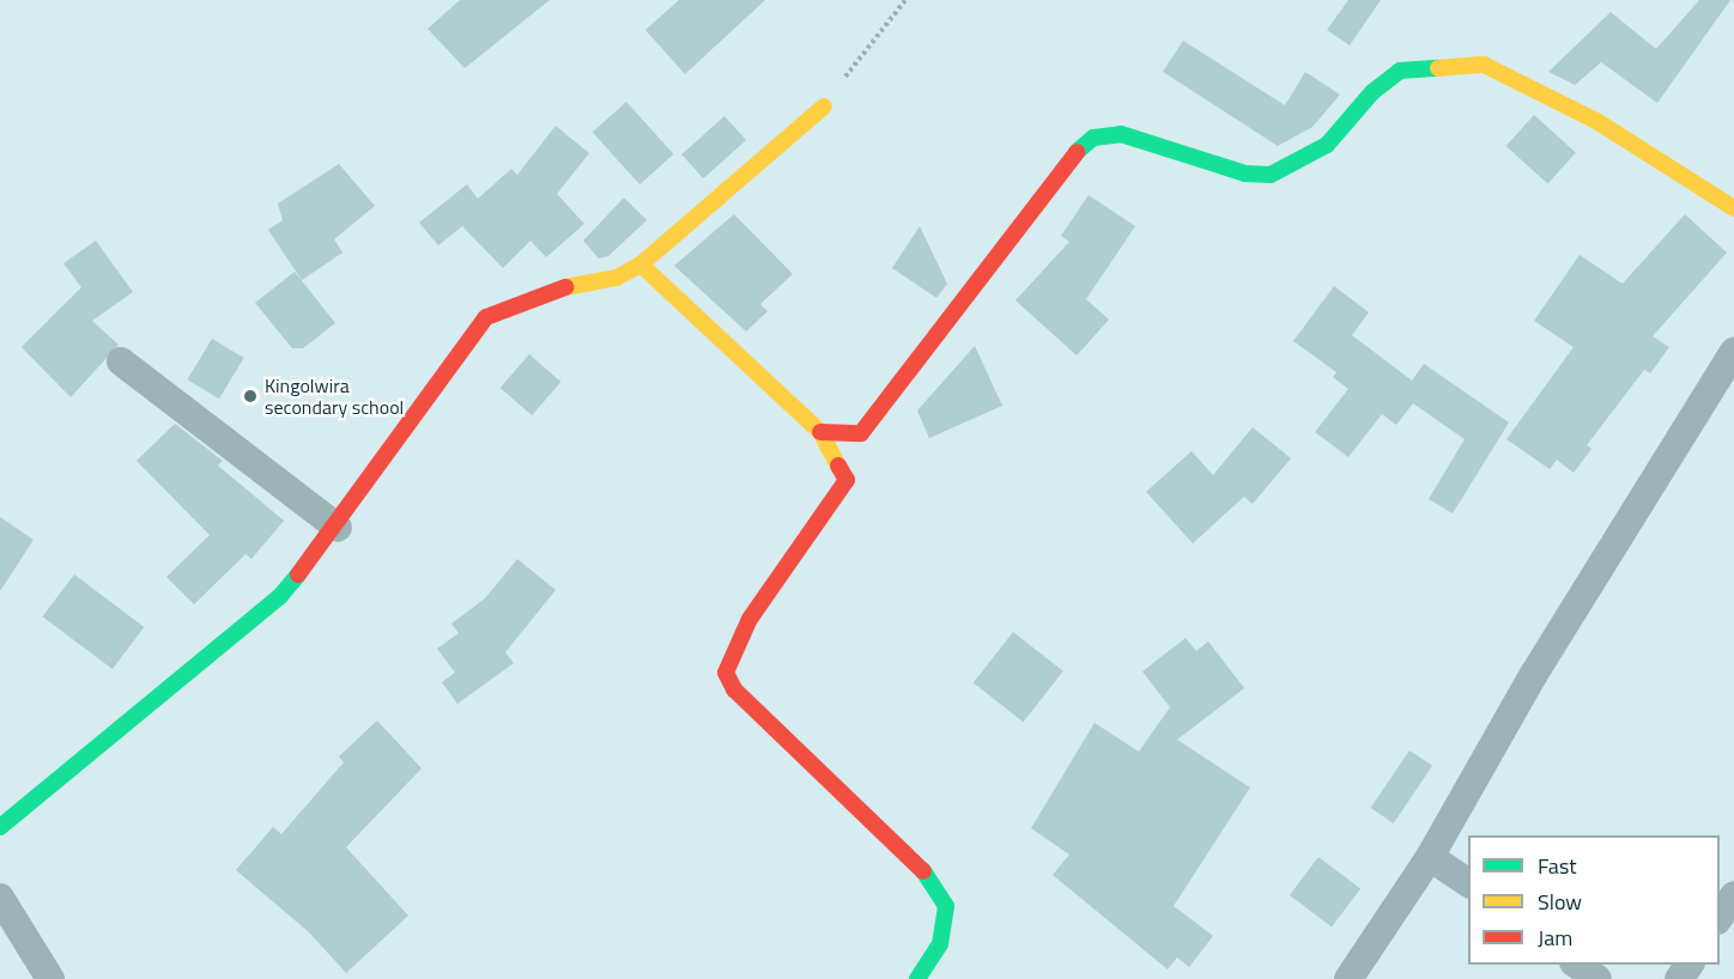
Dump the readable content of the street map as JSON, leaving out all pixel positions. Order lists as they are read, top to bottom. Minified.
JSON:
{"places":["Kingolwira secondary school"],"legend":["Fast","Slow","Jam"]}
